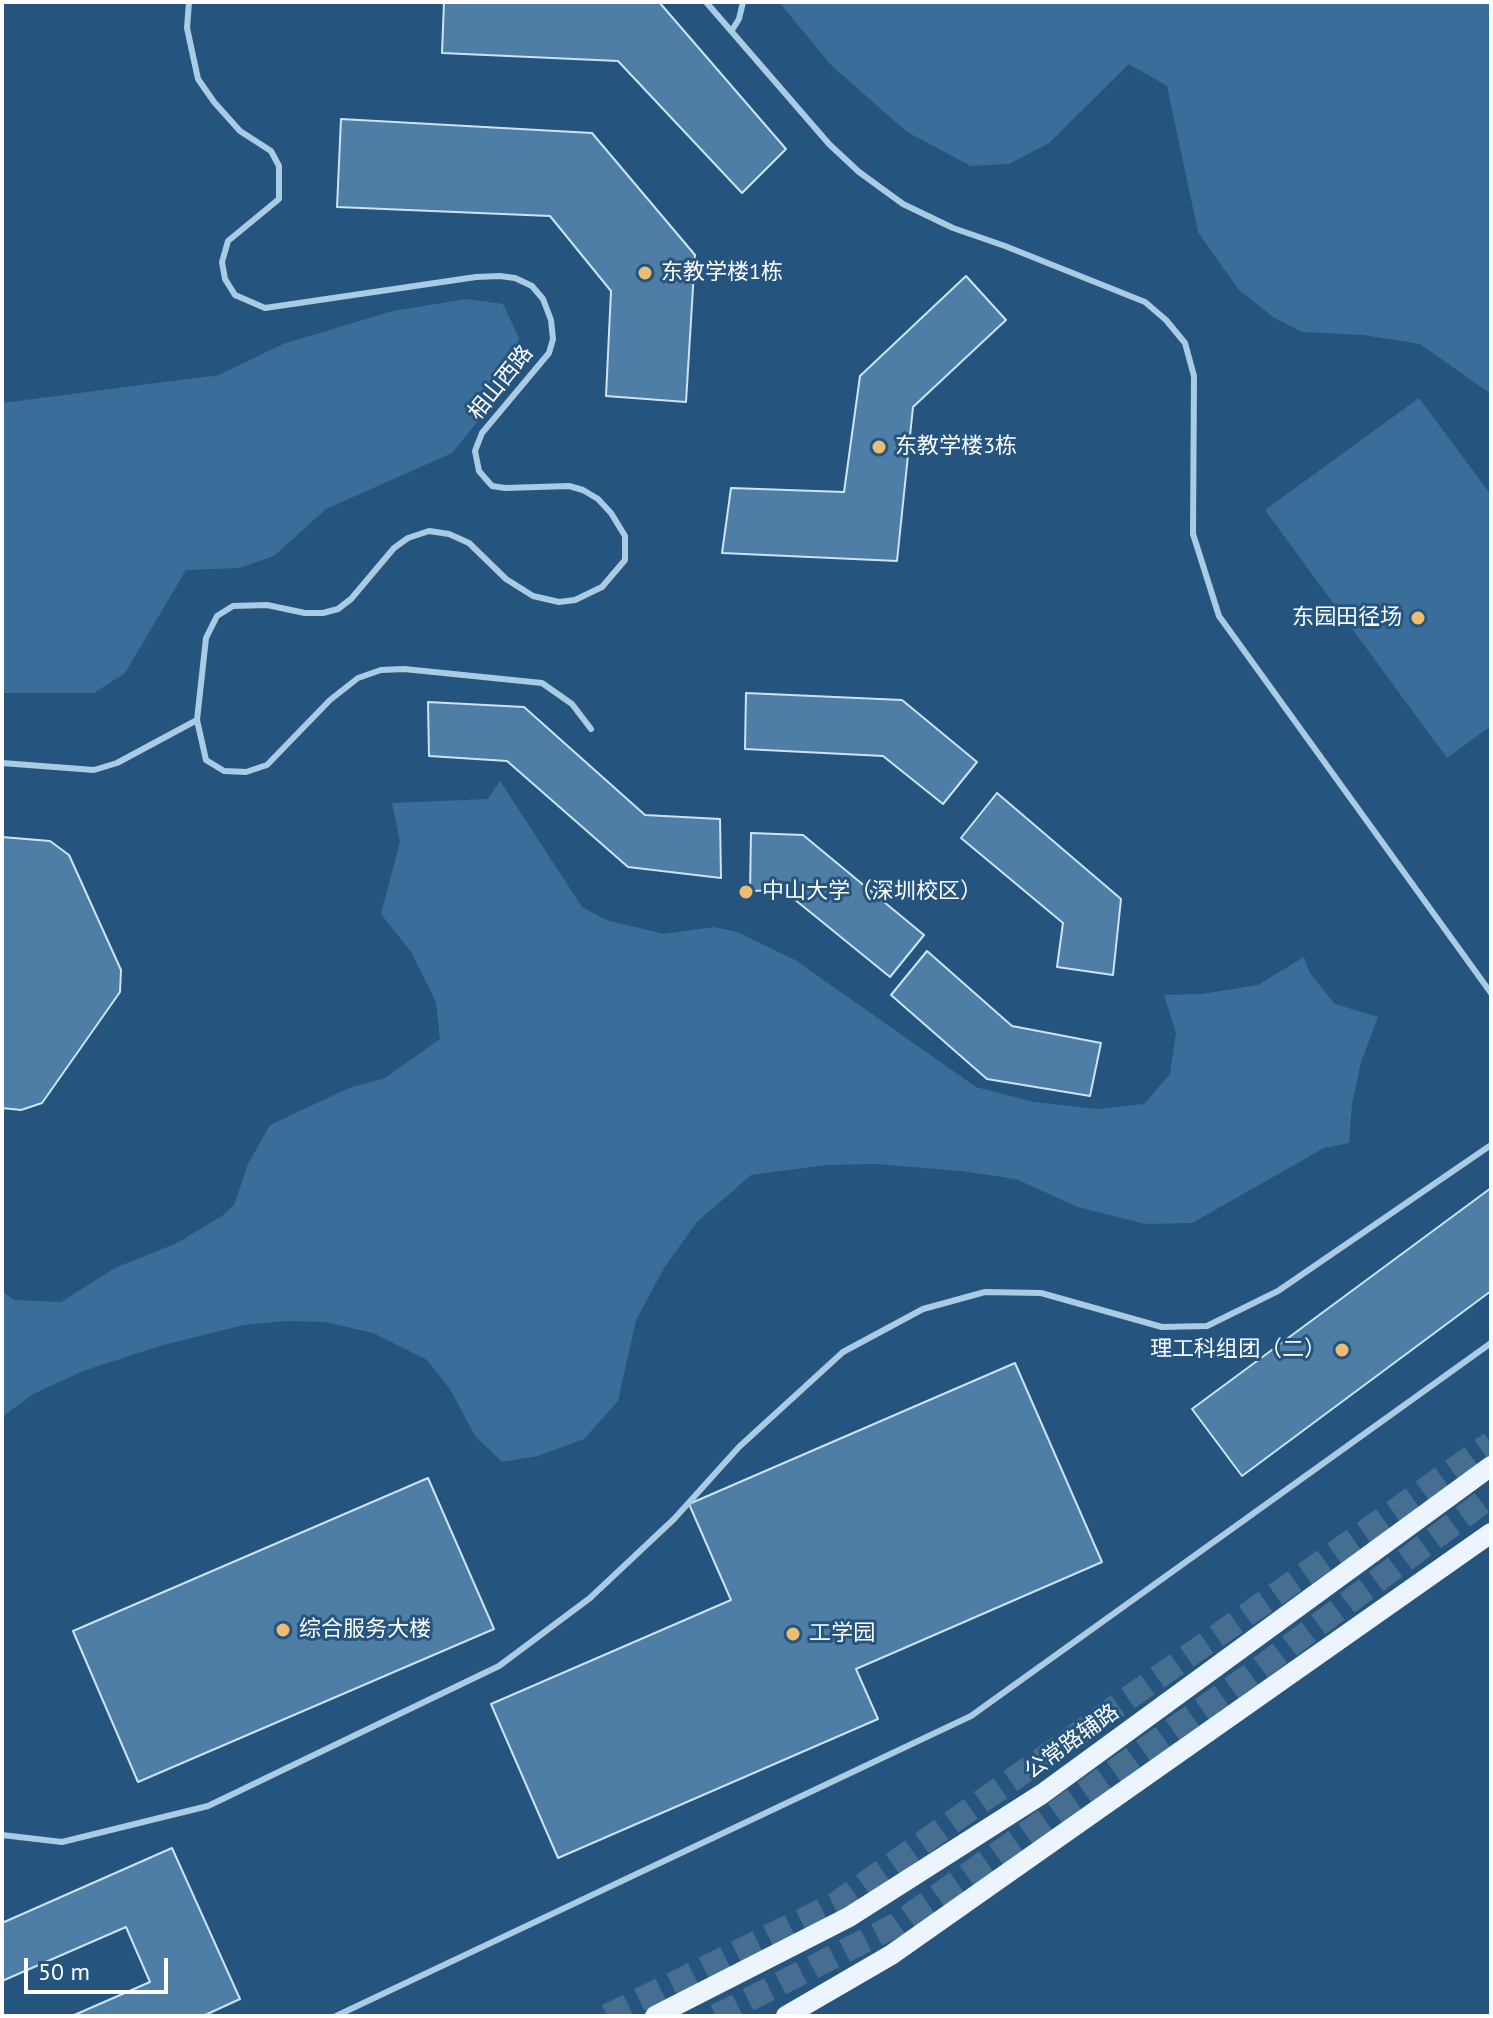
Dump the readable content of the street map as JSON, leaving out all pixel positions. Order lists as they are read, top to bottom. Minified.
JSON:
{"streets":{"main road":["公常路辅路"],"lane":["相山西路"]},"places":["东教学楼1栋","东教学楼3栋","东园田径场","中山大学（深圳校区）","理工科组团（二）","综合服务大楼","工学园"],"scale_bar":"50 m"}
